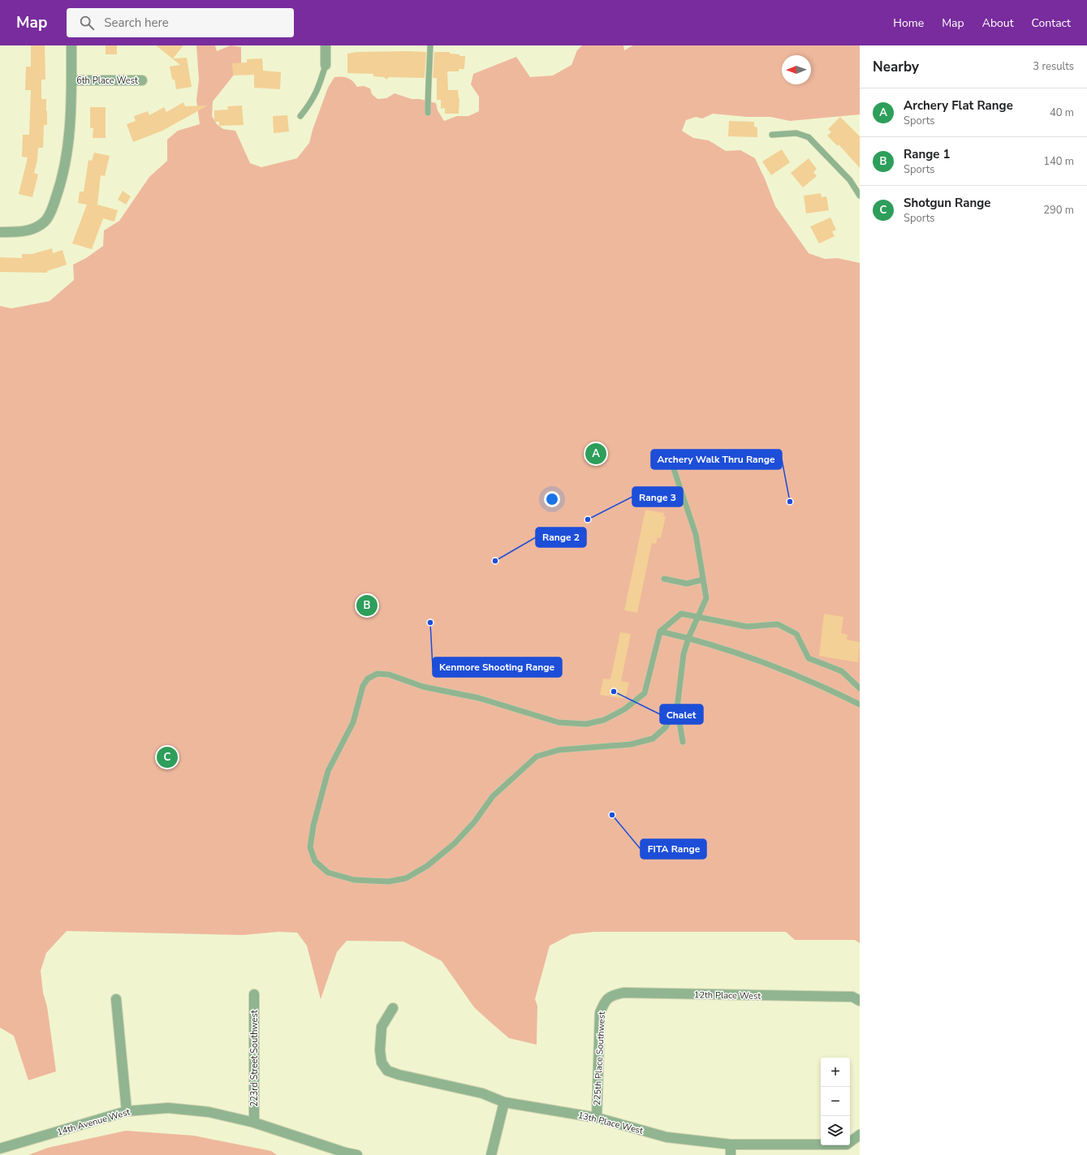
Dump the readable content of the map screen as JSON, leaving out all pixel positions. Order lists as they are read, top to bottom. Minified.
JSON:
{"streets":{"street":["6th Place West","12th Place West","223rd Street Southwest","225th Place Southwest","14th Avenue West","13th Place West"]},"crossings":[["12th Place West","225th Place Southwest"],["223rd Street Southwest","14th Avenue West"],["225th Place Southwest","13th Place West"]],"places":["Archery Walk Thru Range","Range 3","Range 2","Kenmore Shooting Range","Chalet","FITA Range"],"north":"left","page":{"header":"Map","search":"Search here","nav":["Home","Map","About","Contact"],"heading":["Nearby","3 results"],"list":[{"mark":"A","name":"Archery Flat Range","note":"Sports","value":"40 m"},{"mark":"B","name":"Range 1","note":"Sports","value":"140 m"},{"mark":"C","name":"Shotgun Range","note":"Sports","value":"290 m"}],"pins":["A","B","C"],"map_buttons":["+","−"]}}
